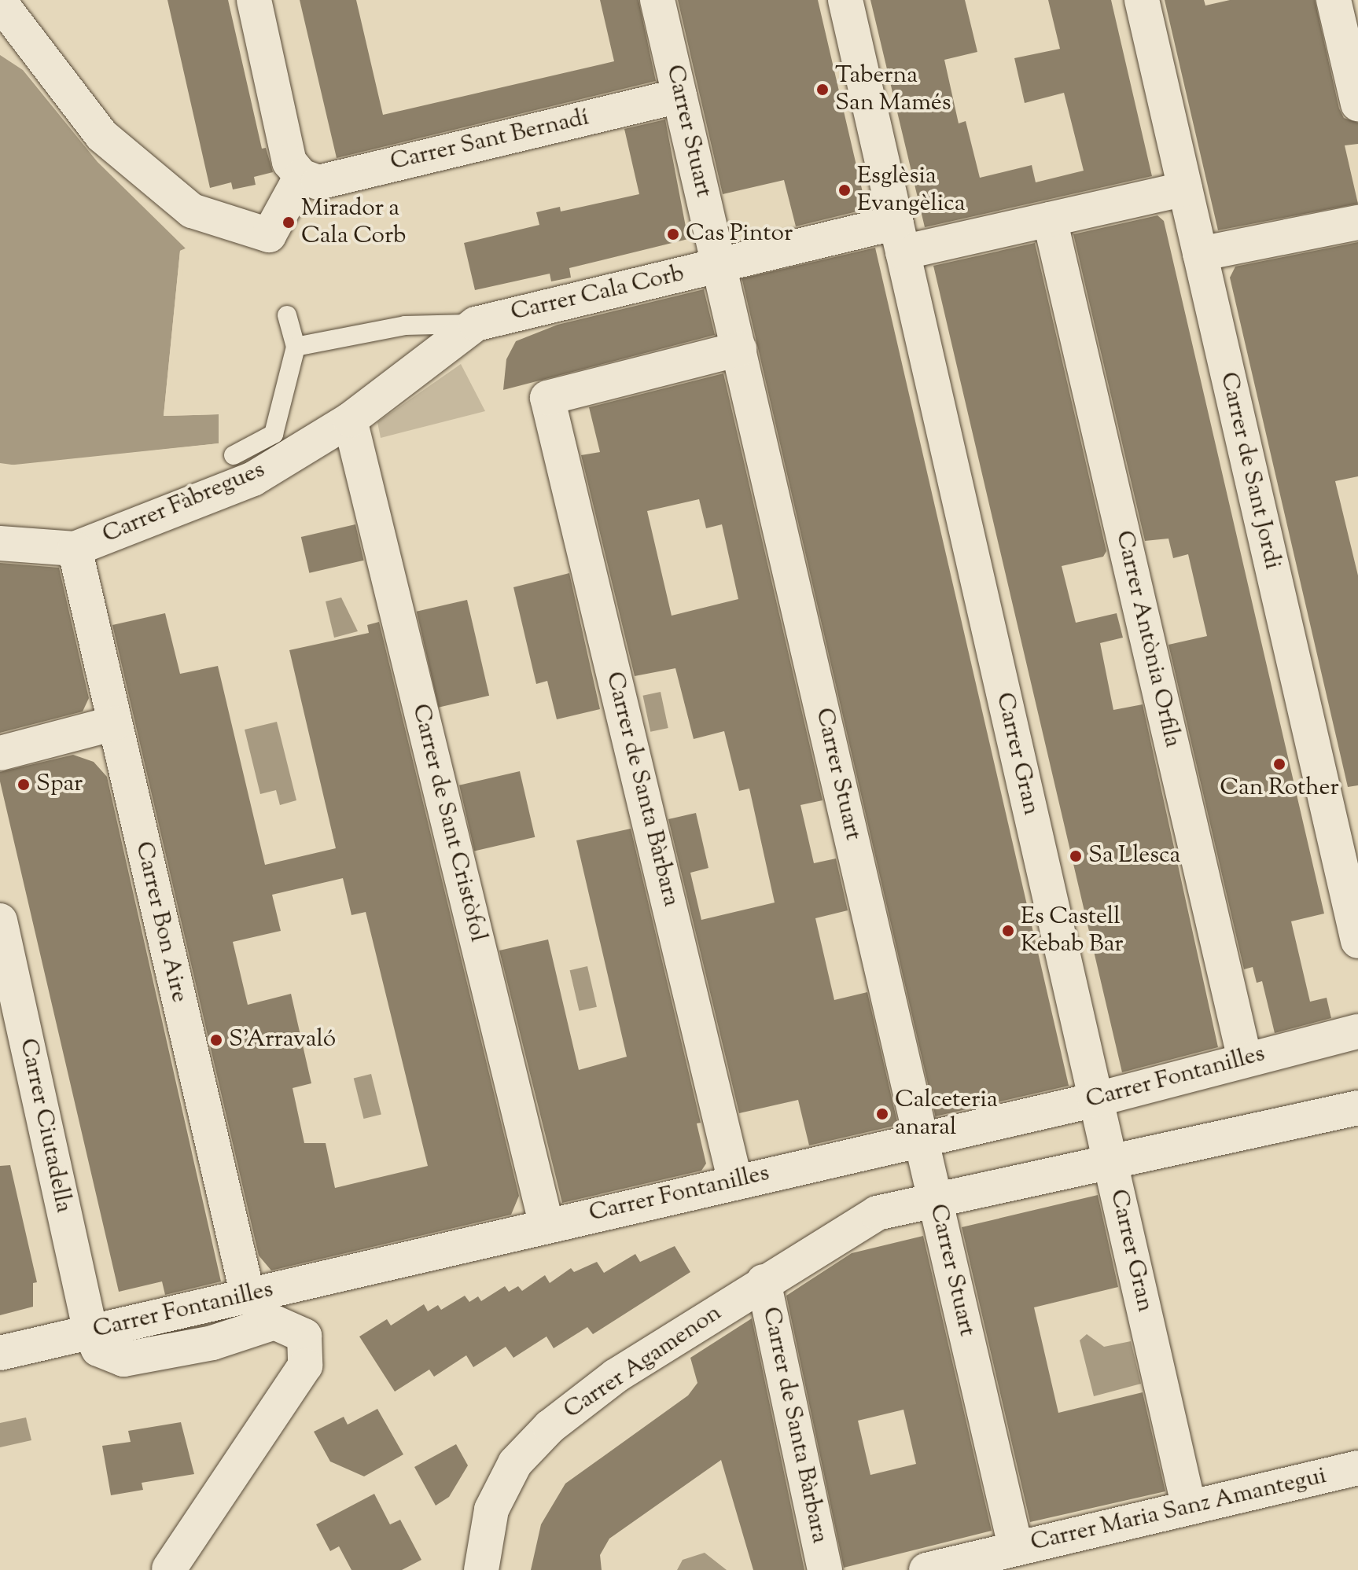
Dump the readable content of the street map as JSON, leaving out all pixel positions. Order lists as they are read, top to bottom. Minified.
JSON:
{"streets":{"street":["Carrer Stuart","Carrer Sant Bernadí","Carrer Cala Corb","Carrer de Sant Jordi","Carrer Fàbregues","Carrer Antònia Orfila","Carrer Gran","Carrer de Santa Bàrbara","Carrer de Sant Cristòfol","Carrer Bon Aire","Carrer Fontanilles","Carrer Ciutadella","Carrer Agamenon","Carrer Maria Sanz Amantegui"]},"crossings":[["Carrer Stuart","Carrer Sant Bernadí"],["Carrer Stuart","Carrer Cala Corb"],["Carrer Stuart","Carrer de Santa Bàrbara"],["Carrer Stuart","Carrer Fontanilles"],["Carrer Stuart","Carrer Agamenon"],["Carrer Stuart","Carrer Maria Sanz Amantegui"],["Carrer Cala Corb","Carrer de Sant Jordi"],["Carrer Cala Corb","Carrer Fàbregues"],["Carrer Cala Corb","Carrer Antònia Orfila"],["Carrer Cala Corb","Carrer Gran"],["Carrer Fàbregues","Carrer de Sant Cristòfol"],["Carrer Fàbregues","Carrer Bon Aire"],["Carrer Antònia Orfila","Carrer Fontanilles"],["Carrer Gran","Carrer Fontanilles"],["Carrer Gran","Carrer Maria Sanz Amantegui"],["Carrer de Santa Bàrbara","Carrer Fontanilles"],["Carrer de Santa Bàrbara","Carrer Agamenon"],["Carrer de Sant Cristòfol","Carrer Fontanilles"],["Carrer Bon Aire","Carrer Fontanilles"],["Carrer Fontanilles","Carrer Ciutadella"],["Carrer Fontanilles","Carrer Agamenon"]],"places":["Taberna San Mamés","Esglèsia Evangèlica","Mirador a Cala Corb","Cas Pintor","Can Rother","Spar","Sa Llesca","Es Castell Kebab Bar","S'Arravaló","Calceteria anaral"]}
